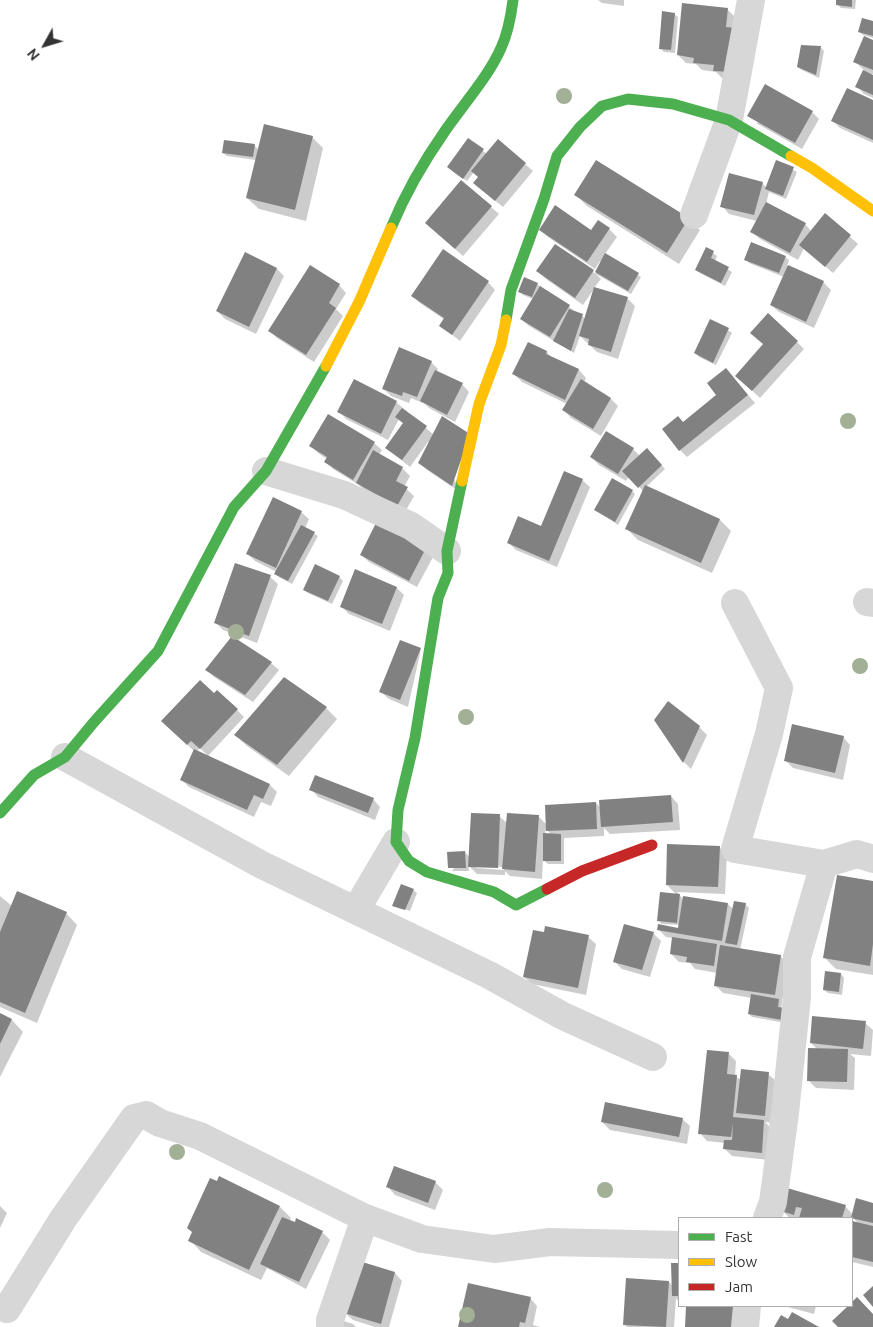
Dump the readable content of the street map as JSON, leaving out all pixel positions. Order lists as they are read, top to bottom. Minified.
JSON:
{"legend":["Fast","Slow","Jam"],"north":"bottom left"}
